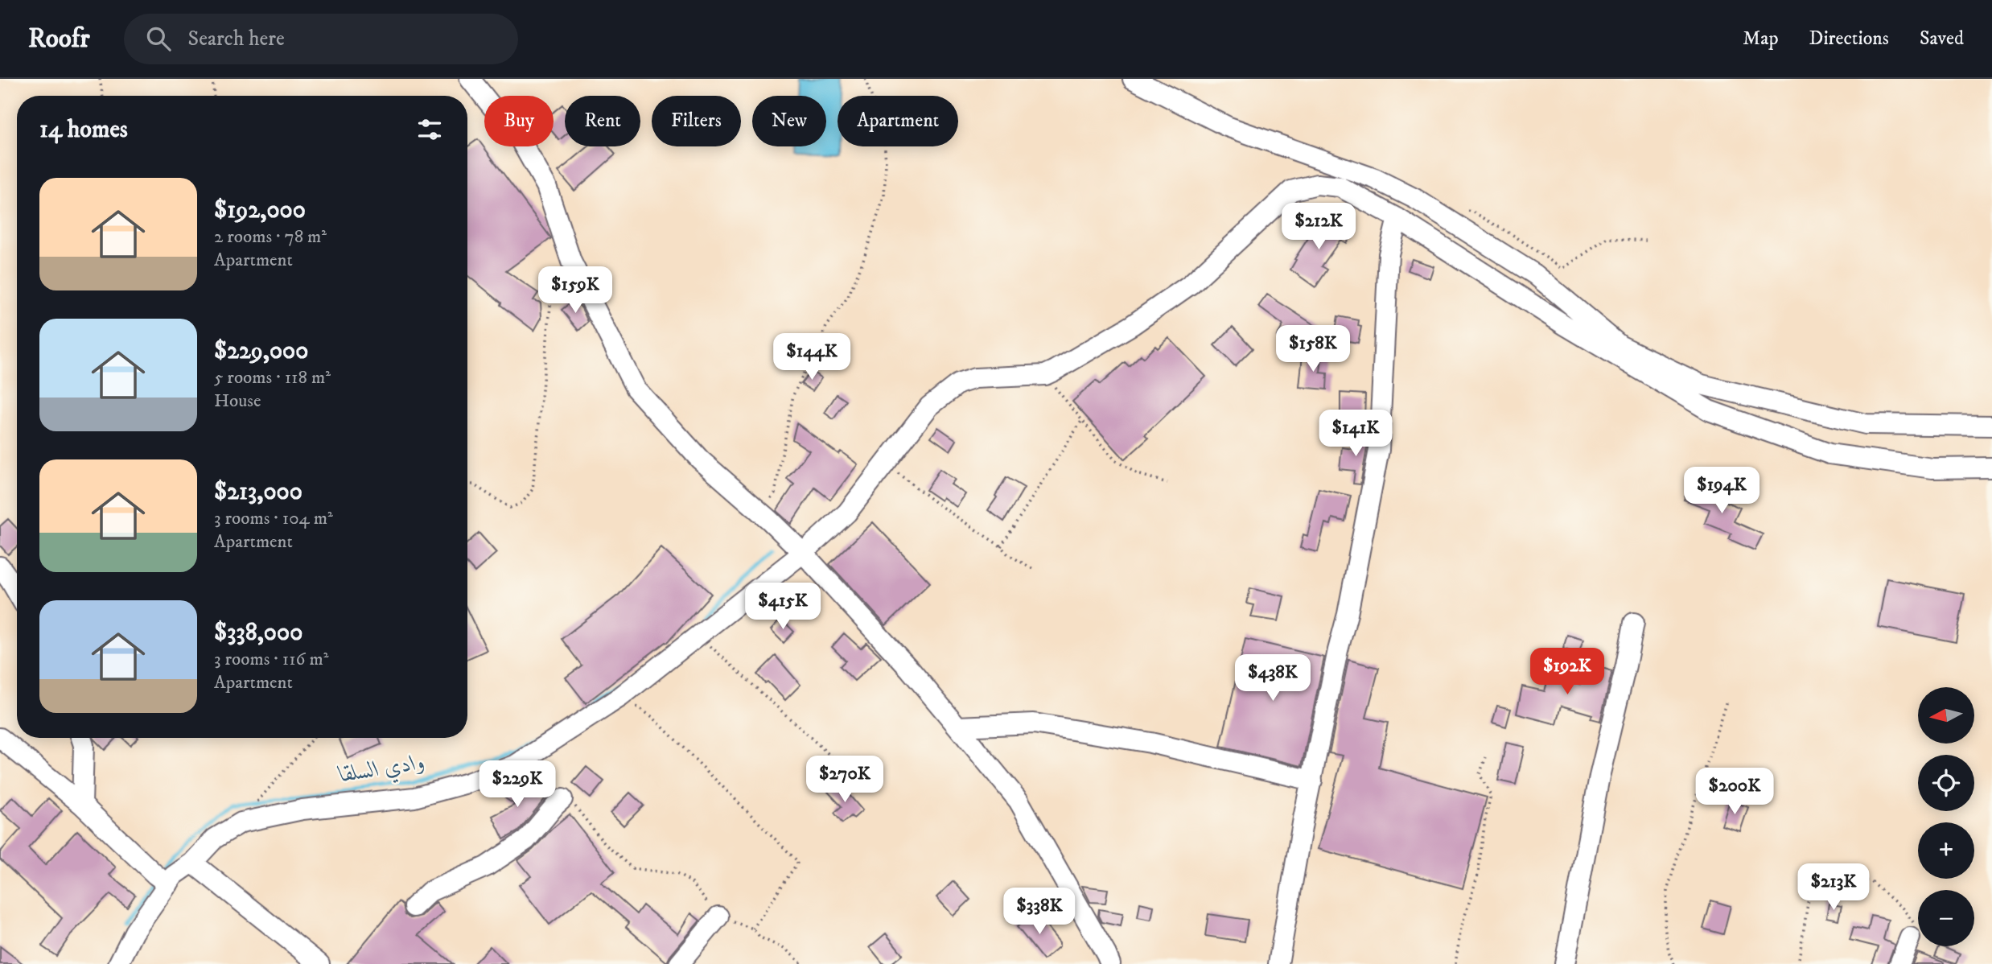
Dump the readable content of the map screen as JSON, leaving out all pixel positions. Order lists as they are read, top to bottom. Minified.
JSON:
{"water":["وادي السلقا"],"north":"left","page":{"header":"Roofr","search":"Search here","nav":["Map","Directions","Saved"],"chip":["Buy","Rent","Filters","New","Apartment"],"heading":"14 homes","list":[{"name":"$192,000","note":"2 rooms · 78 m² · Apartment"},{"name":"$229,000","note":"5 rooms · 118 m² · House"},{"name":"$213,000","note":"3 rooms · 104 m² · Apartment"},{"name":"$338,000","note":"3 rooms · 116 m² · Apartment"}],"price":["$212K","$159K","$158K","$144K","$141K","$194K","$415K","$192K","$438K","$270K","$229K","$200K","$213K","$338K"],"map_buttons":["+","−"]}}
